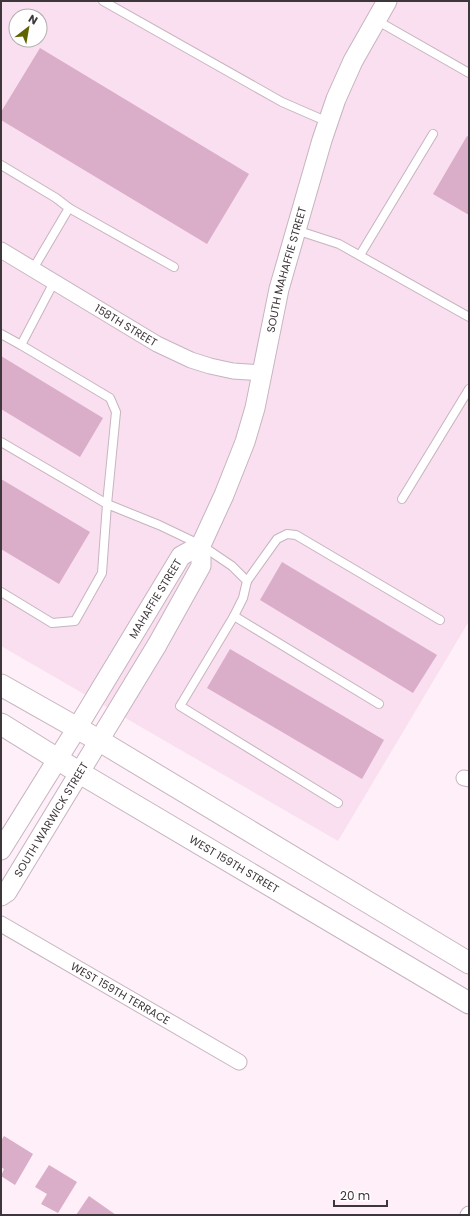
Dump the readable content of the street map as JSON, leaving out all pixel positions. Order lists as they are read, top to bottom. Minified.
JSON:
{"streets":{"main road":["WEST 159TH STREET"],"street":["SOUTH MAHAFFIE STREET","158TH STREET","MAHAFFIE STREET","SOUTH WARWICK STREET","WEST 159TH TERRACE"]},"crossings":[["SOUTH MAHAFFIE STREET","158TH STREET"],["SOUTH MAHAFFIE STREET","MAHAFFIE STREET"],["MAHAFFIE STREET","SOUTH WARWICK STREET"],["SOUTH WARWICK STREET","WEST 159TH STREET"]],"scale_bar":"20 m","north":"top right"}
